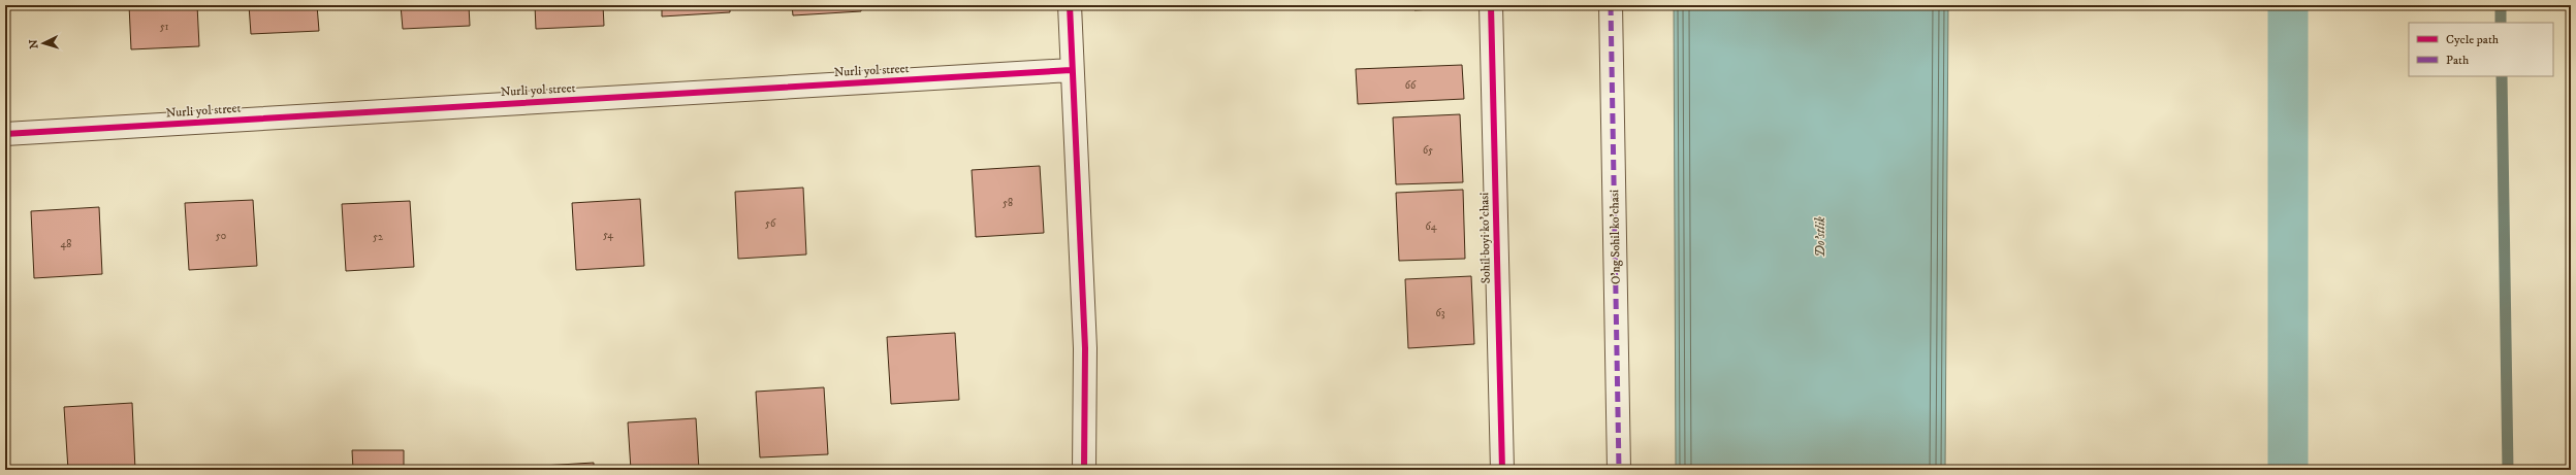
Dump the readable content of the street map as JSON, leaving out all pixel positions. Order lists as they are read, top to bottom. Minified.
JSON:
{"streets":{"street":["Nurli yol street","O'ng Sohil ko'chasi","Sohil boyi ko'chasi"]},"water":["Do'stlik"],"house_numbers":["51","66","65","58","56","64","54","50","52","48","63"],"legend":["Cycle path","Path"],"north":"left"}
